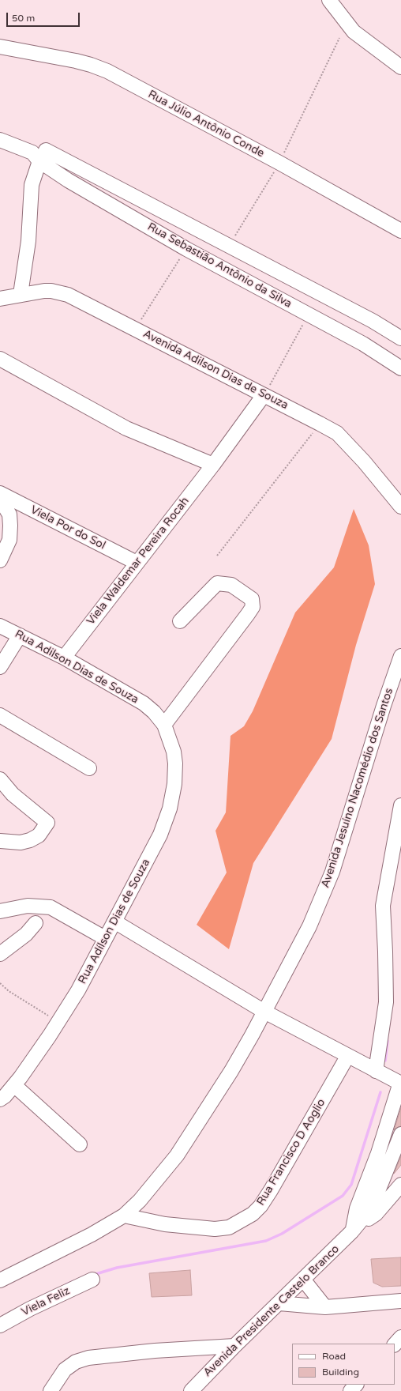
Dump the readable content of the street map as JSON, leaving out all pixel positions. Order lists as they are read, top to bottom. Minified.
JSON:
{"streets":{"street":["Rua Júlio Antônio Conde","Rua Sebastião Antônio da Silva","Avenida Adilson Dias de Souza","Viela Por do Sol","Viela Waldemar Pereira Rocah","Rua Adilson Dias de Souza","Avenida Jesuíno Nacomédio dos Santos","Rua Adílson Dias de Souza","Rua Francisco D Aoglio","Viela Feliz","Avenida Presidente Castelo Branco"]},"crossings":[["Avenida Adilson Dias de Souza","Viela Waldemar Pereira Rocah"],["Viela Por do Sol","Viela Waldemar Pereira Rocah"],["Viela Waldemar Pereira Rocah","Rua Adilson Dias de Souza"],["Rua Adilson Dias de Souza","Rua Adílson Dias de Souza"],["Avenida Jesuíno Nacomédio dos Santos","Rua Francisco D Aoglio"]],"legend":["Road","Building"],"scale_bar":"50 m"}
